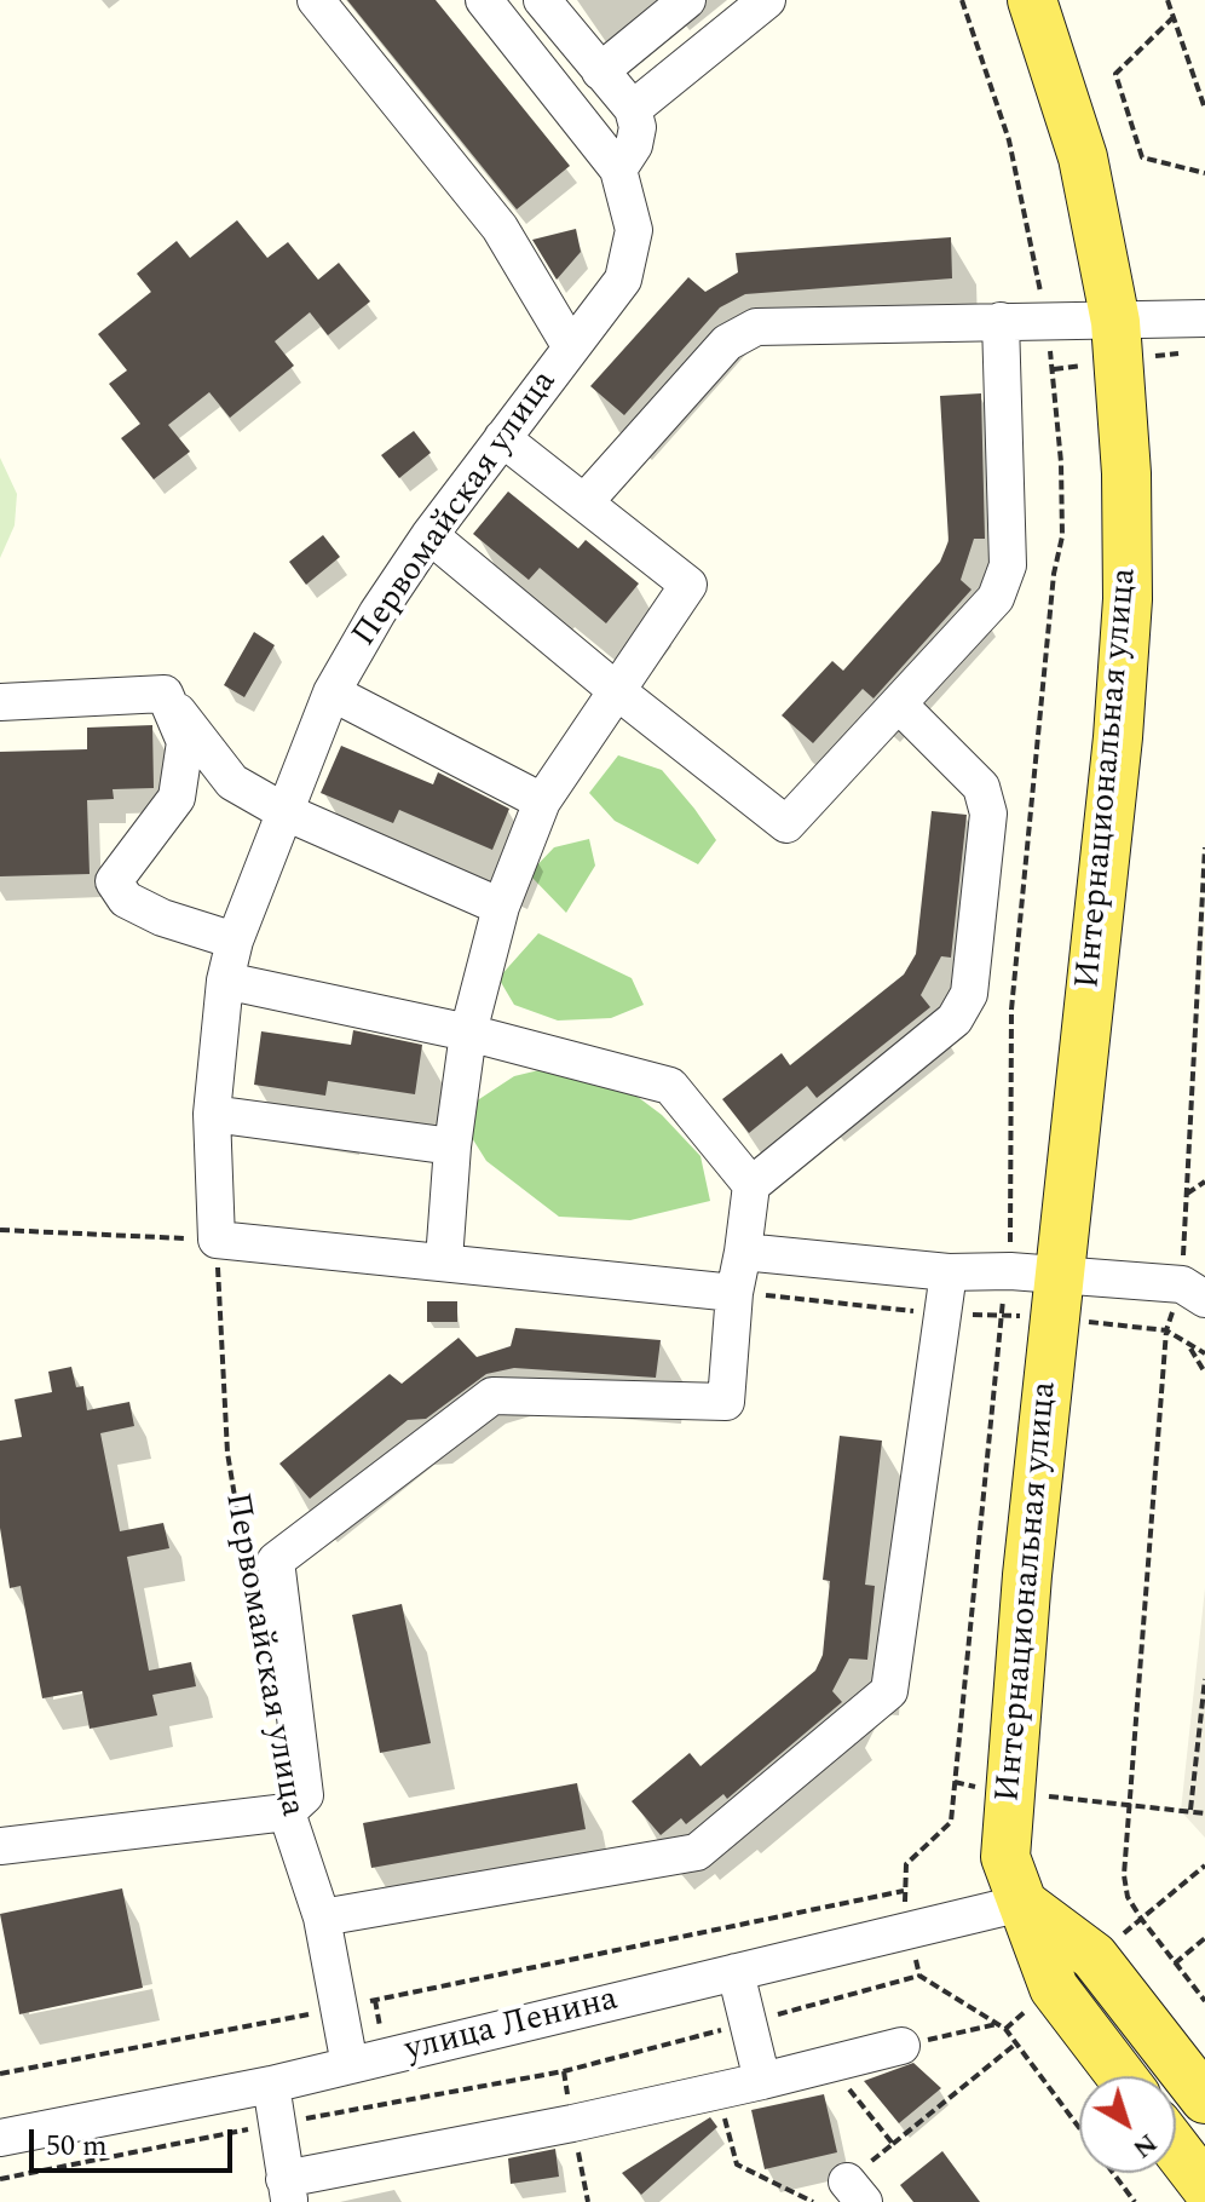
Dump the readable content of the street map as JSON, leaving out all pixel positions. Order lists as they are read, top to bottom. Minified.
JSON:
{"streets":{"main road":["Интернациональная улица"],"street":["Первомайская улица","улица Ленина"]},"crossings":[["Первомайская улица","улица Ленина"],["Интернациональная улица","улица Ленина"]],"scale_bar":"50 m","north":"bottom right"}
